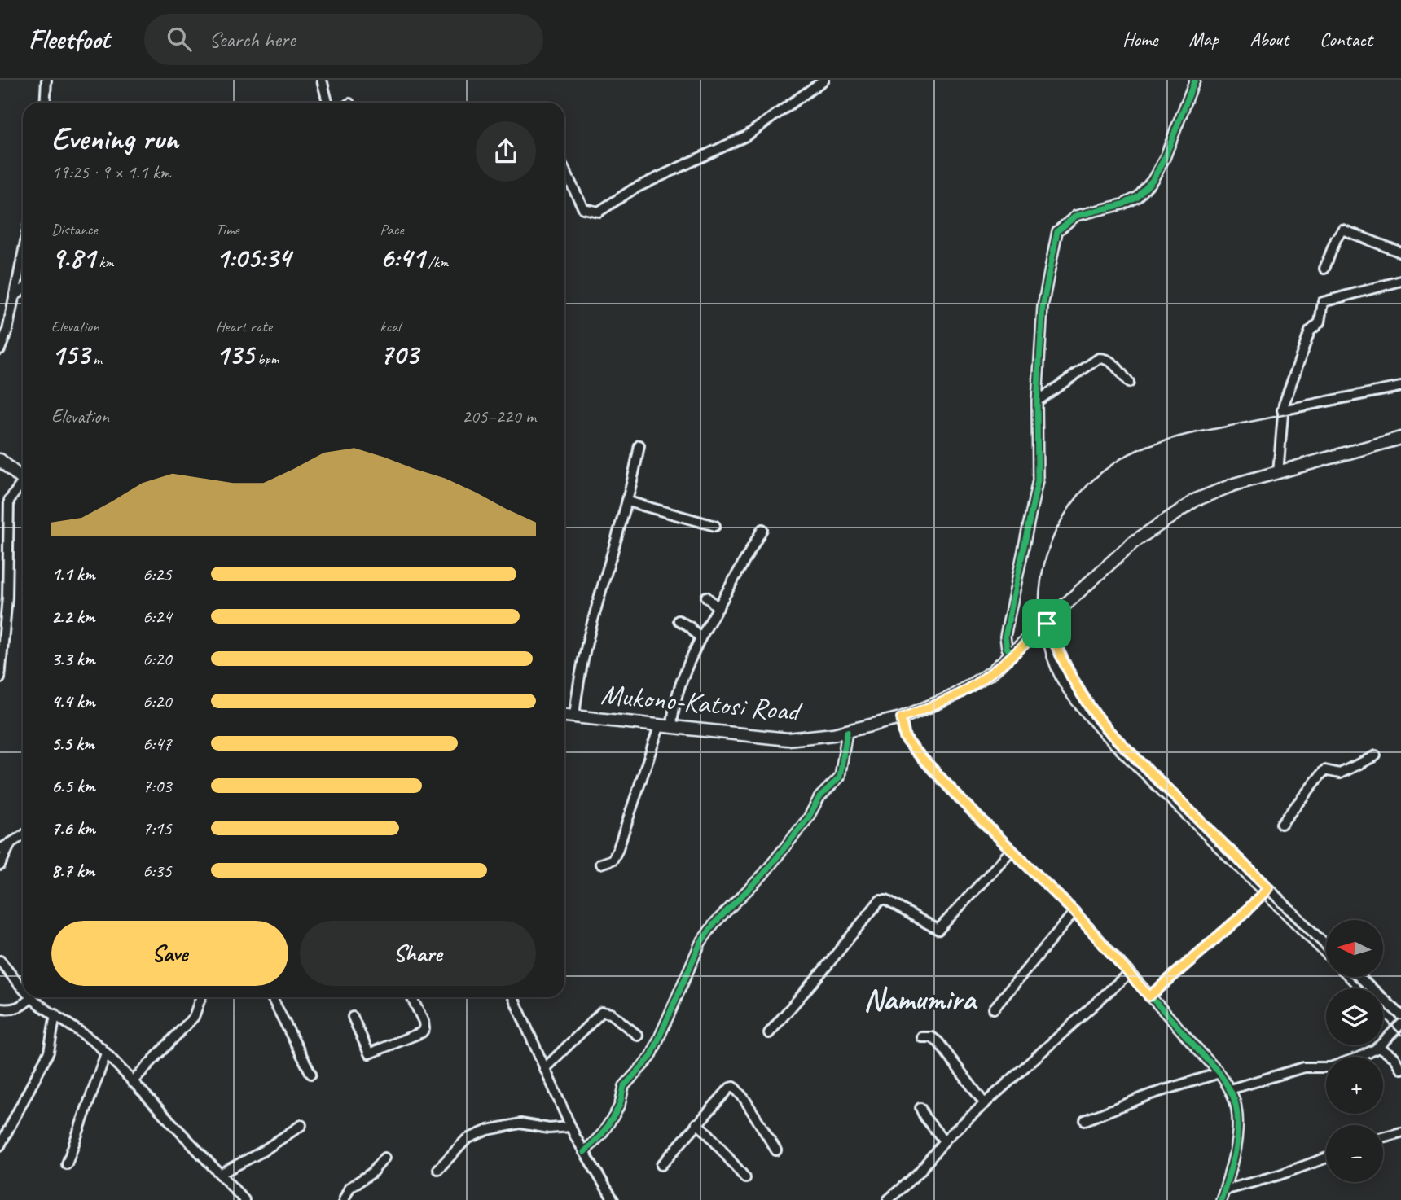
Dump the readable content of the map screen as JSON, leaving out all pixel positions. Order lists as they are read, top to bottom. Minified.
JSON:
{"streets":{"main road":["Mukono-Katosi Road"]},"districts":["Namumira"],"north":"left","page":{"header":"Fleetfoot","search":"Search here","nav":["Home","Map","About","Contact"],"heading":["Evening run","19:25 · 9 × 1.1 km"],"stats":[["Distance","9.81 km"],["Time","1:05:34"],["Pace","6:41 /km"],["Elevation","153 m"],["Heart rate","135 bpm"],["kcal","703"]],"chart":["Elevation","205–220 m"],"list":[{"name":"1.1 km","note":"6:25"},{"name":"2.2 km","note":"6:24"},{"name":"3.3 km","note":"6:20"},{"name":"4.4 km","note":"6:20"},{"name":"5.5 km","note":"6:47"},{"name":"6.5 km","note":"7:03"},{"name":"7.6 km","note":"7:15"},{"name":"8.7 km","note":"6:35"}],"buttons":["Save","Share"],"map_buttons":["+","−"]}}
